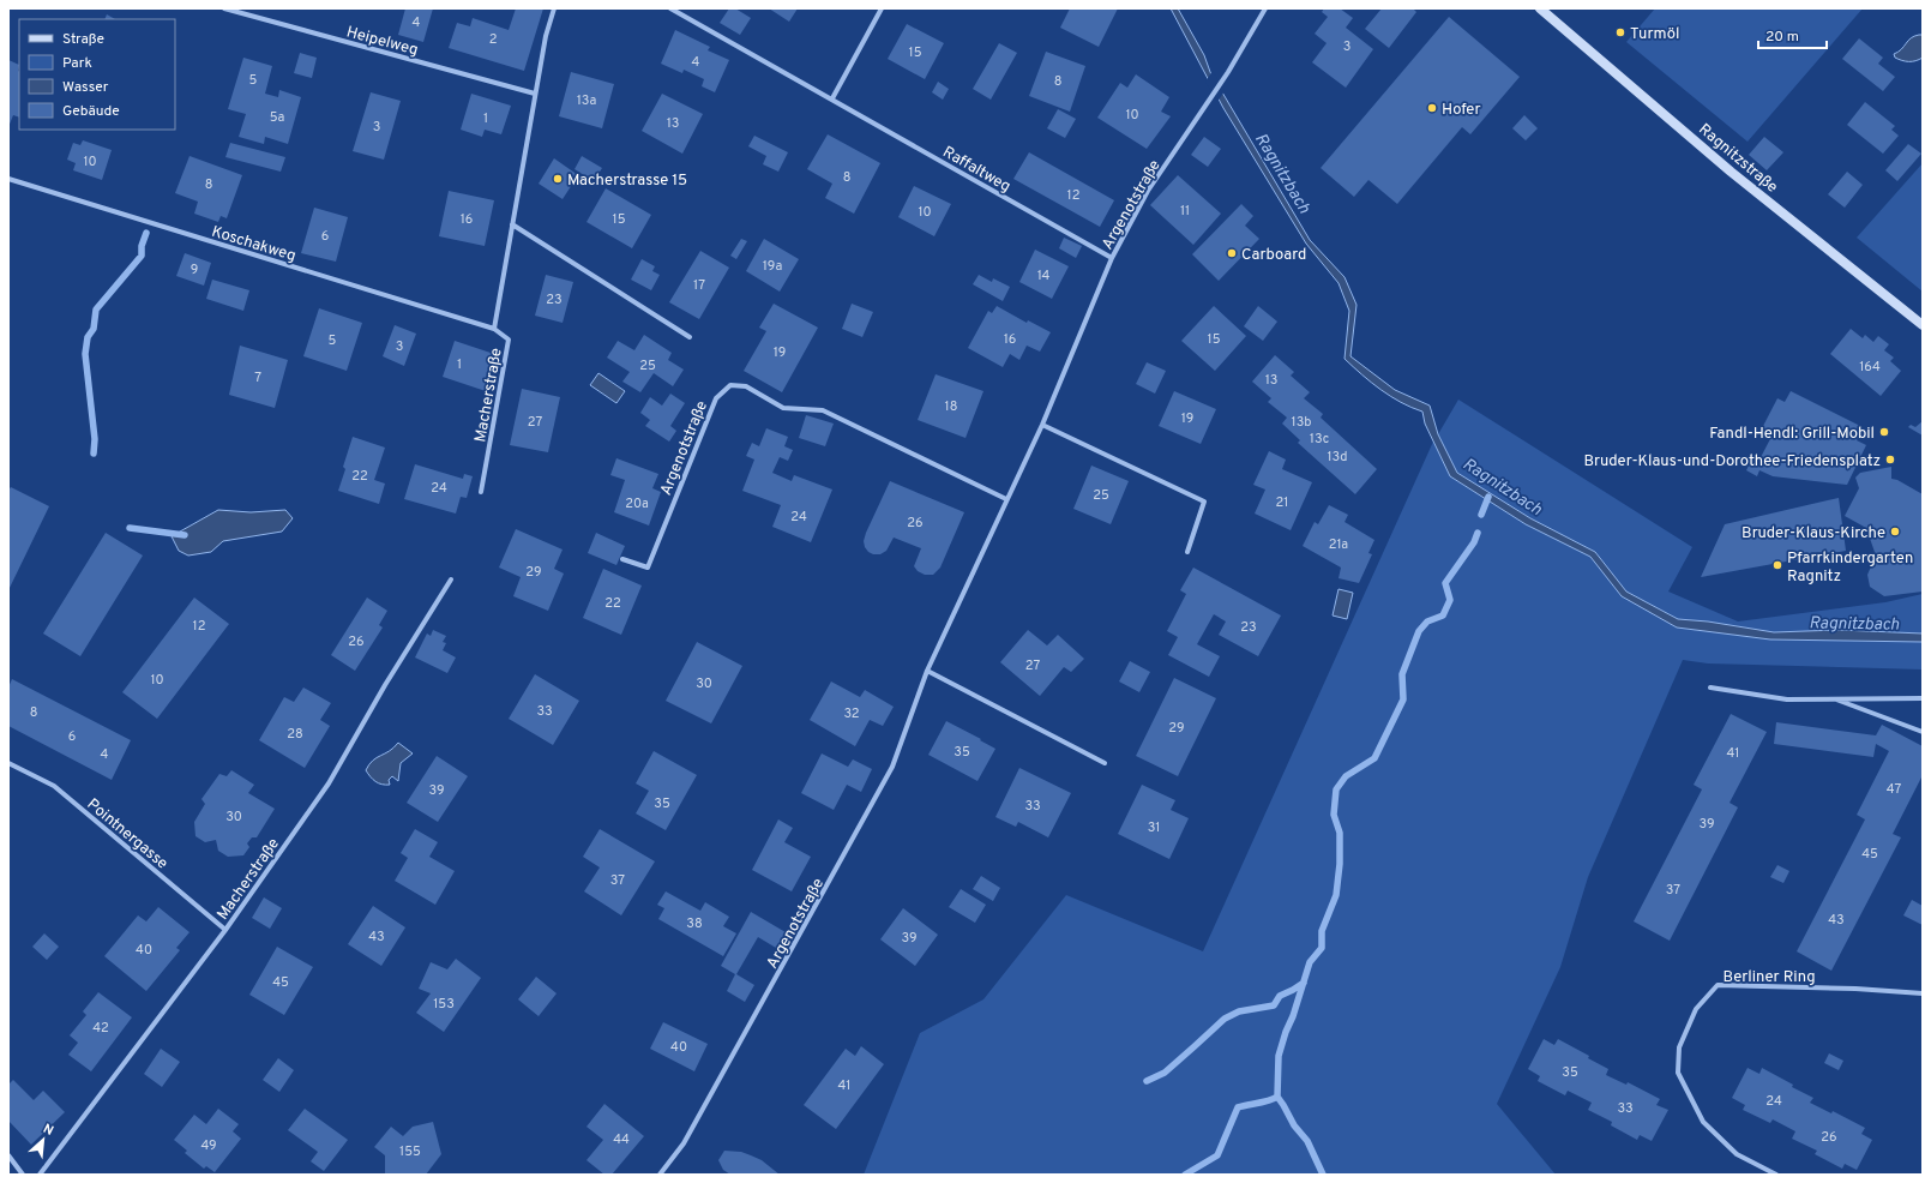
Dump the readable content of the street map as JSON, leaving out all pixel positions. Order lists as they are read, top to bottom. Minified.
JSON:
{"streets":{"main road":["Ragnitzstraße"],"street":["Heipelweg","Raffaltweg","Argenotstraße","Koschakweg","Macherstraße","Pointnergasse","Berliner Ring"]},"crossings":[["Heipelweg","Macherstraße"],["Raffaltweg","Argenotstraße"],["Koschakweg","Macherstraße"],["Macherstraße","Pointnergasse"]],"water":["Ragnitzbach"],"places":["Turmöl","Hofer","Macherstrasse 15","Carboard","Fandl-Hendl: Grill-Mobil","Bruder-Klaus-und-Dorothee-Friedensplatz","Bruder-Klaus-Kirche","Pfarrkindergarten Ragnitz"],"house_numbers":["4","2","3","15","4","5","8","13a","10","5a","1","13","3","10","8","8","12","11","10","16","15","6","19a","9","14","17","23","16","15","5","3","19","1","25","164","7","13","18","19","27","13b","13c","13d","22","24","25","21","20a","24","26","21a","29","22","12","23","26","27","10","30","33","8","32","29","28","6","35","41","4","47","39","35","33","30","39","31","45","37","37","43","38","43","39","40","45","153","42","40","35","41","24","33","26","44","49","155"],"legend":["Straße","Park","Wasser","Gebäude"],"scale_bar":"20 m","north":"top right"}
